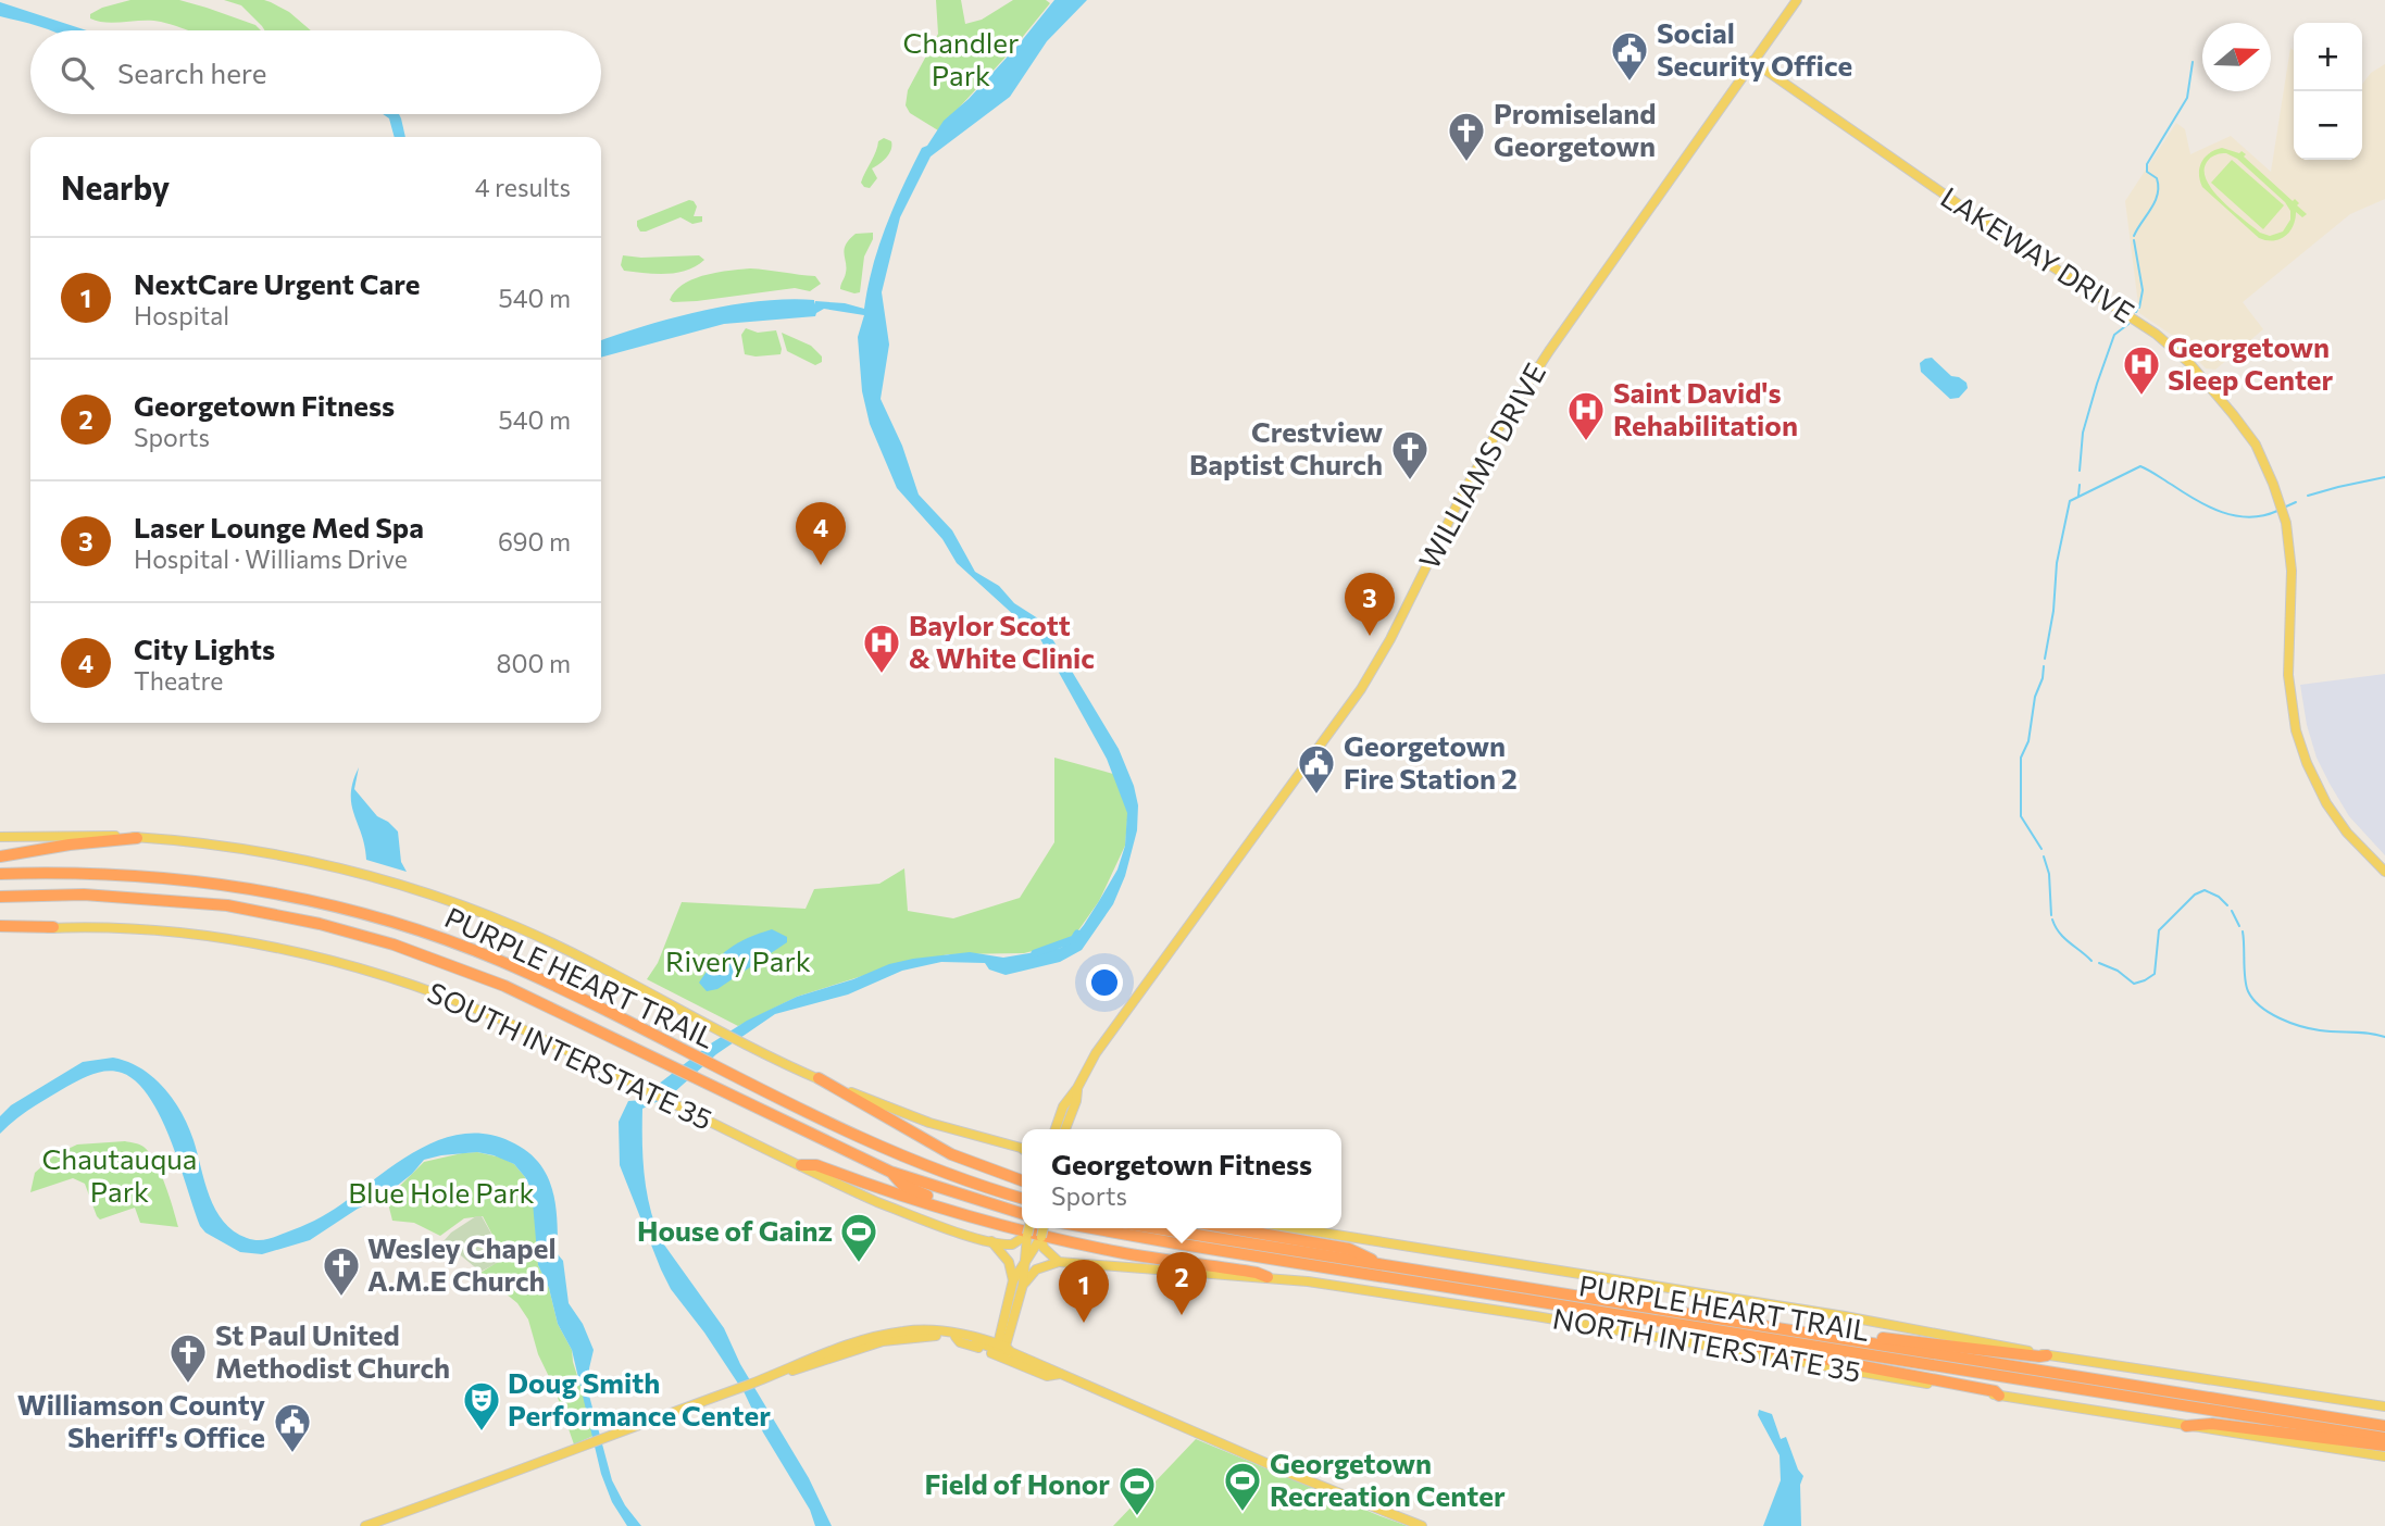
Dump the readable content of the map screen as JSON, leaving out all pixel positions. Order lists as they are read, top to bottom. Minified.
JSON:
{"streets":{"highway":["PURPLE HEART TRAIL"],"main road":["LAKEWAY DRIVE","WILLIAMS DRIVE","SOUTH INTERSTATE 35","NORTH INTERSTATE 35"]},"crossings":[["LAKEWAY DRIVE","WILLIAMS DRIVE"]],"parks":["Chandler Park","Rivery Park","Chautauqua Park","Blue Hole Park"],"places":{"public building":["Social Security Office","Georgetown Fire Station 2","Williamson County Sheriff's Office"],"church":["Promiseland Georgetown","Crestview Baptist Church","Wesley Chapel A.M.E Church","St Paul United Methodist Church"],"hospital":["Georgetown Sleep Center","Saint David's Rehabilitation","Baylor Scott & White Clinic"],"sports":["House of Gainz","Georgetown Recreation Center","Field of Honor"],"theatre":["Doug Smith Performance Center"]},"north":"right","page":{"map_buttons":["+","−"],"search":"Search here","heading":["Nearby","4 results"],"list":[{"mark":"1","name":"NextCare Urgent Care","note":"Hospital","value":"540 m"},{"mark":"2","name":"Georgetown Fitness","note":"Sports","value":"540 m"},{"mark":"3","name":"Laser Lounge Med Spa","note":"Hospital · Williams Drive","value":"690 m"},{"mark":"4","name":"City Lights","note":"Theatre","value":"800 m"}],"pins":["4","3","2","1"],"popup":["Georgetown Fitness","Sports"]}}
